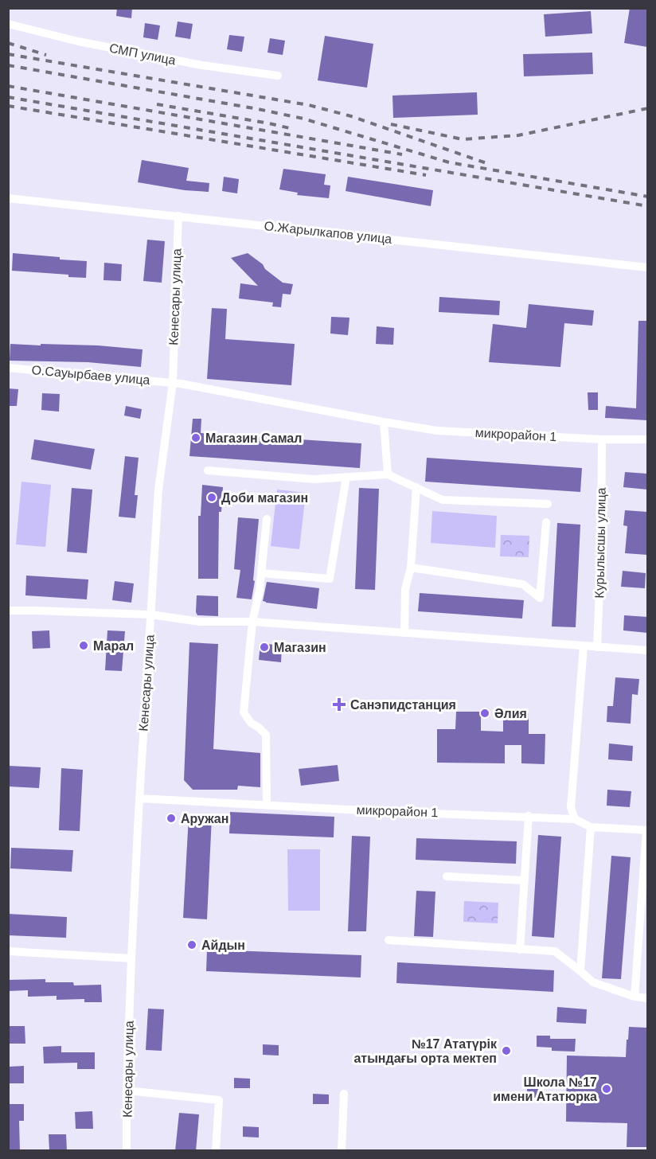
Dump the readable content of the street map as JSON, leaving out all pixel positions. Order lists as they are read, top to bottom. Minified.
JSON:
{"streets":{"street":["СМП улица","О.Жарылкапов улица","Кенесары улица","О.Сауырбаев улица","микрорайон 1","Курылысшы улица"]},"crossings":[["О.Жарылкапов улица","Кенесары улица"],["Кенесары улица","О.Сауырбаев улица"],["Кенесары улица","микрорайон 1"],["О.Сауырбаев улица","микрорайон 1"],["микрорайон 1","Курылысшы улица"]],"places":{"other":["Магазин Самал","Доби магазин","Марал","Магазин","Әлия","Аружан","Айдын","№17 Ататүрік атындағы орта мектеп","Школа №17 имени Ататюрка"],"health":["Санэпидстанция"]}}
